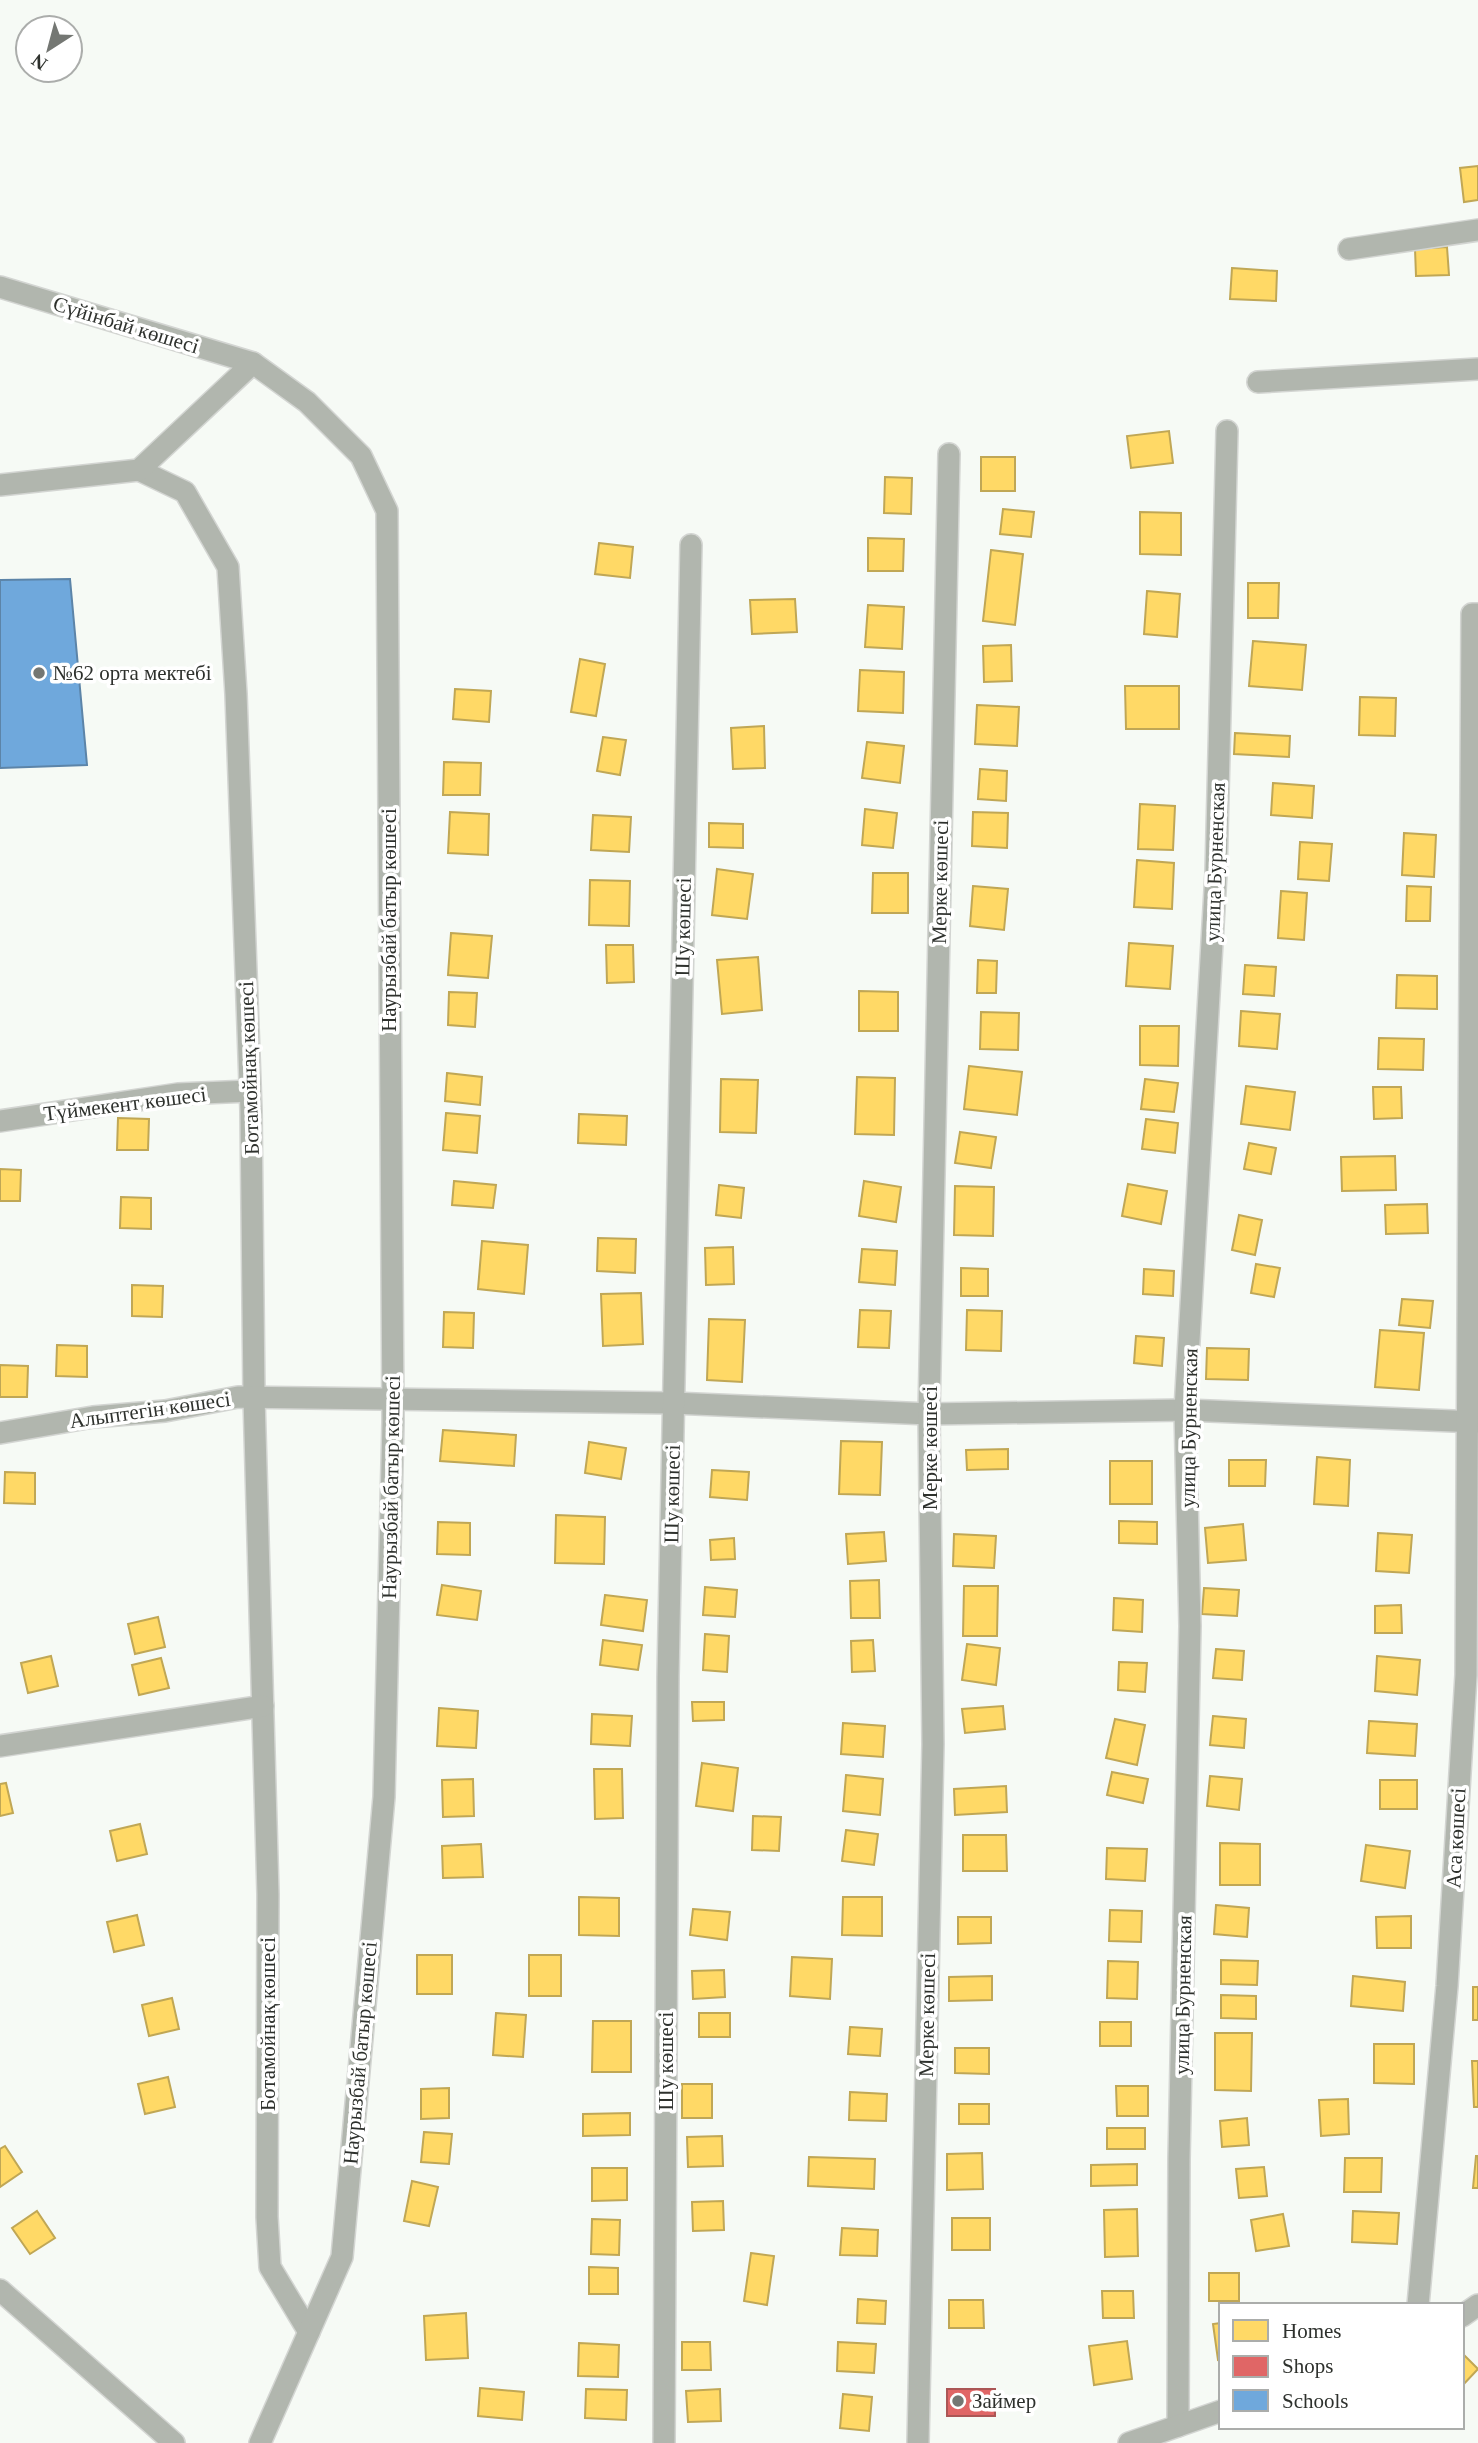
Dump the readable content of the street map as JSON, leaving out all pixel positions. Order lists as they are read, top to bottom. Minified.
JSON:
{"streets":{"street":["Сүйінбай көшесі","улица Бурненская","Мерке көшесі","Наурызбай батыр көшесі","Шу көшесі","Ботамойнақ көшесі","Түймекент көшесі","Алыптегін көшесі","Аса көшесі"]},"crossings":[["Сүйінбай көшесі","Наурызбай батыр көшесі"],["улица Бурненская","Алыптегін көшесі"],["Мерке көшесі","Алыптегін көшесі"],["Наурызбай батыр көшесі","Ботамойнақ көшесі"],["Наурызбай батыр көшесі","Алыптегін көшесі"],["Шу көшесі","Алыптегін көшесі"],["Ботамойнақ көшесі","Түймекент көшесі"],["Ботамойнақ көшесі","Алыптегін көшесі"],["Алыптегін көшесі","Аса көшесі"]],"places":["№62 орта мектебі","Займер"],"legend":["Homes","Shops","Schools"],"north":"bottom left"}
